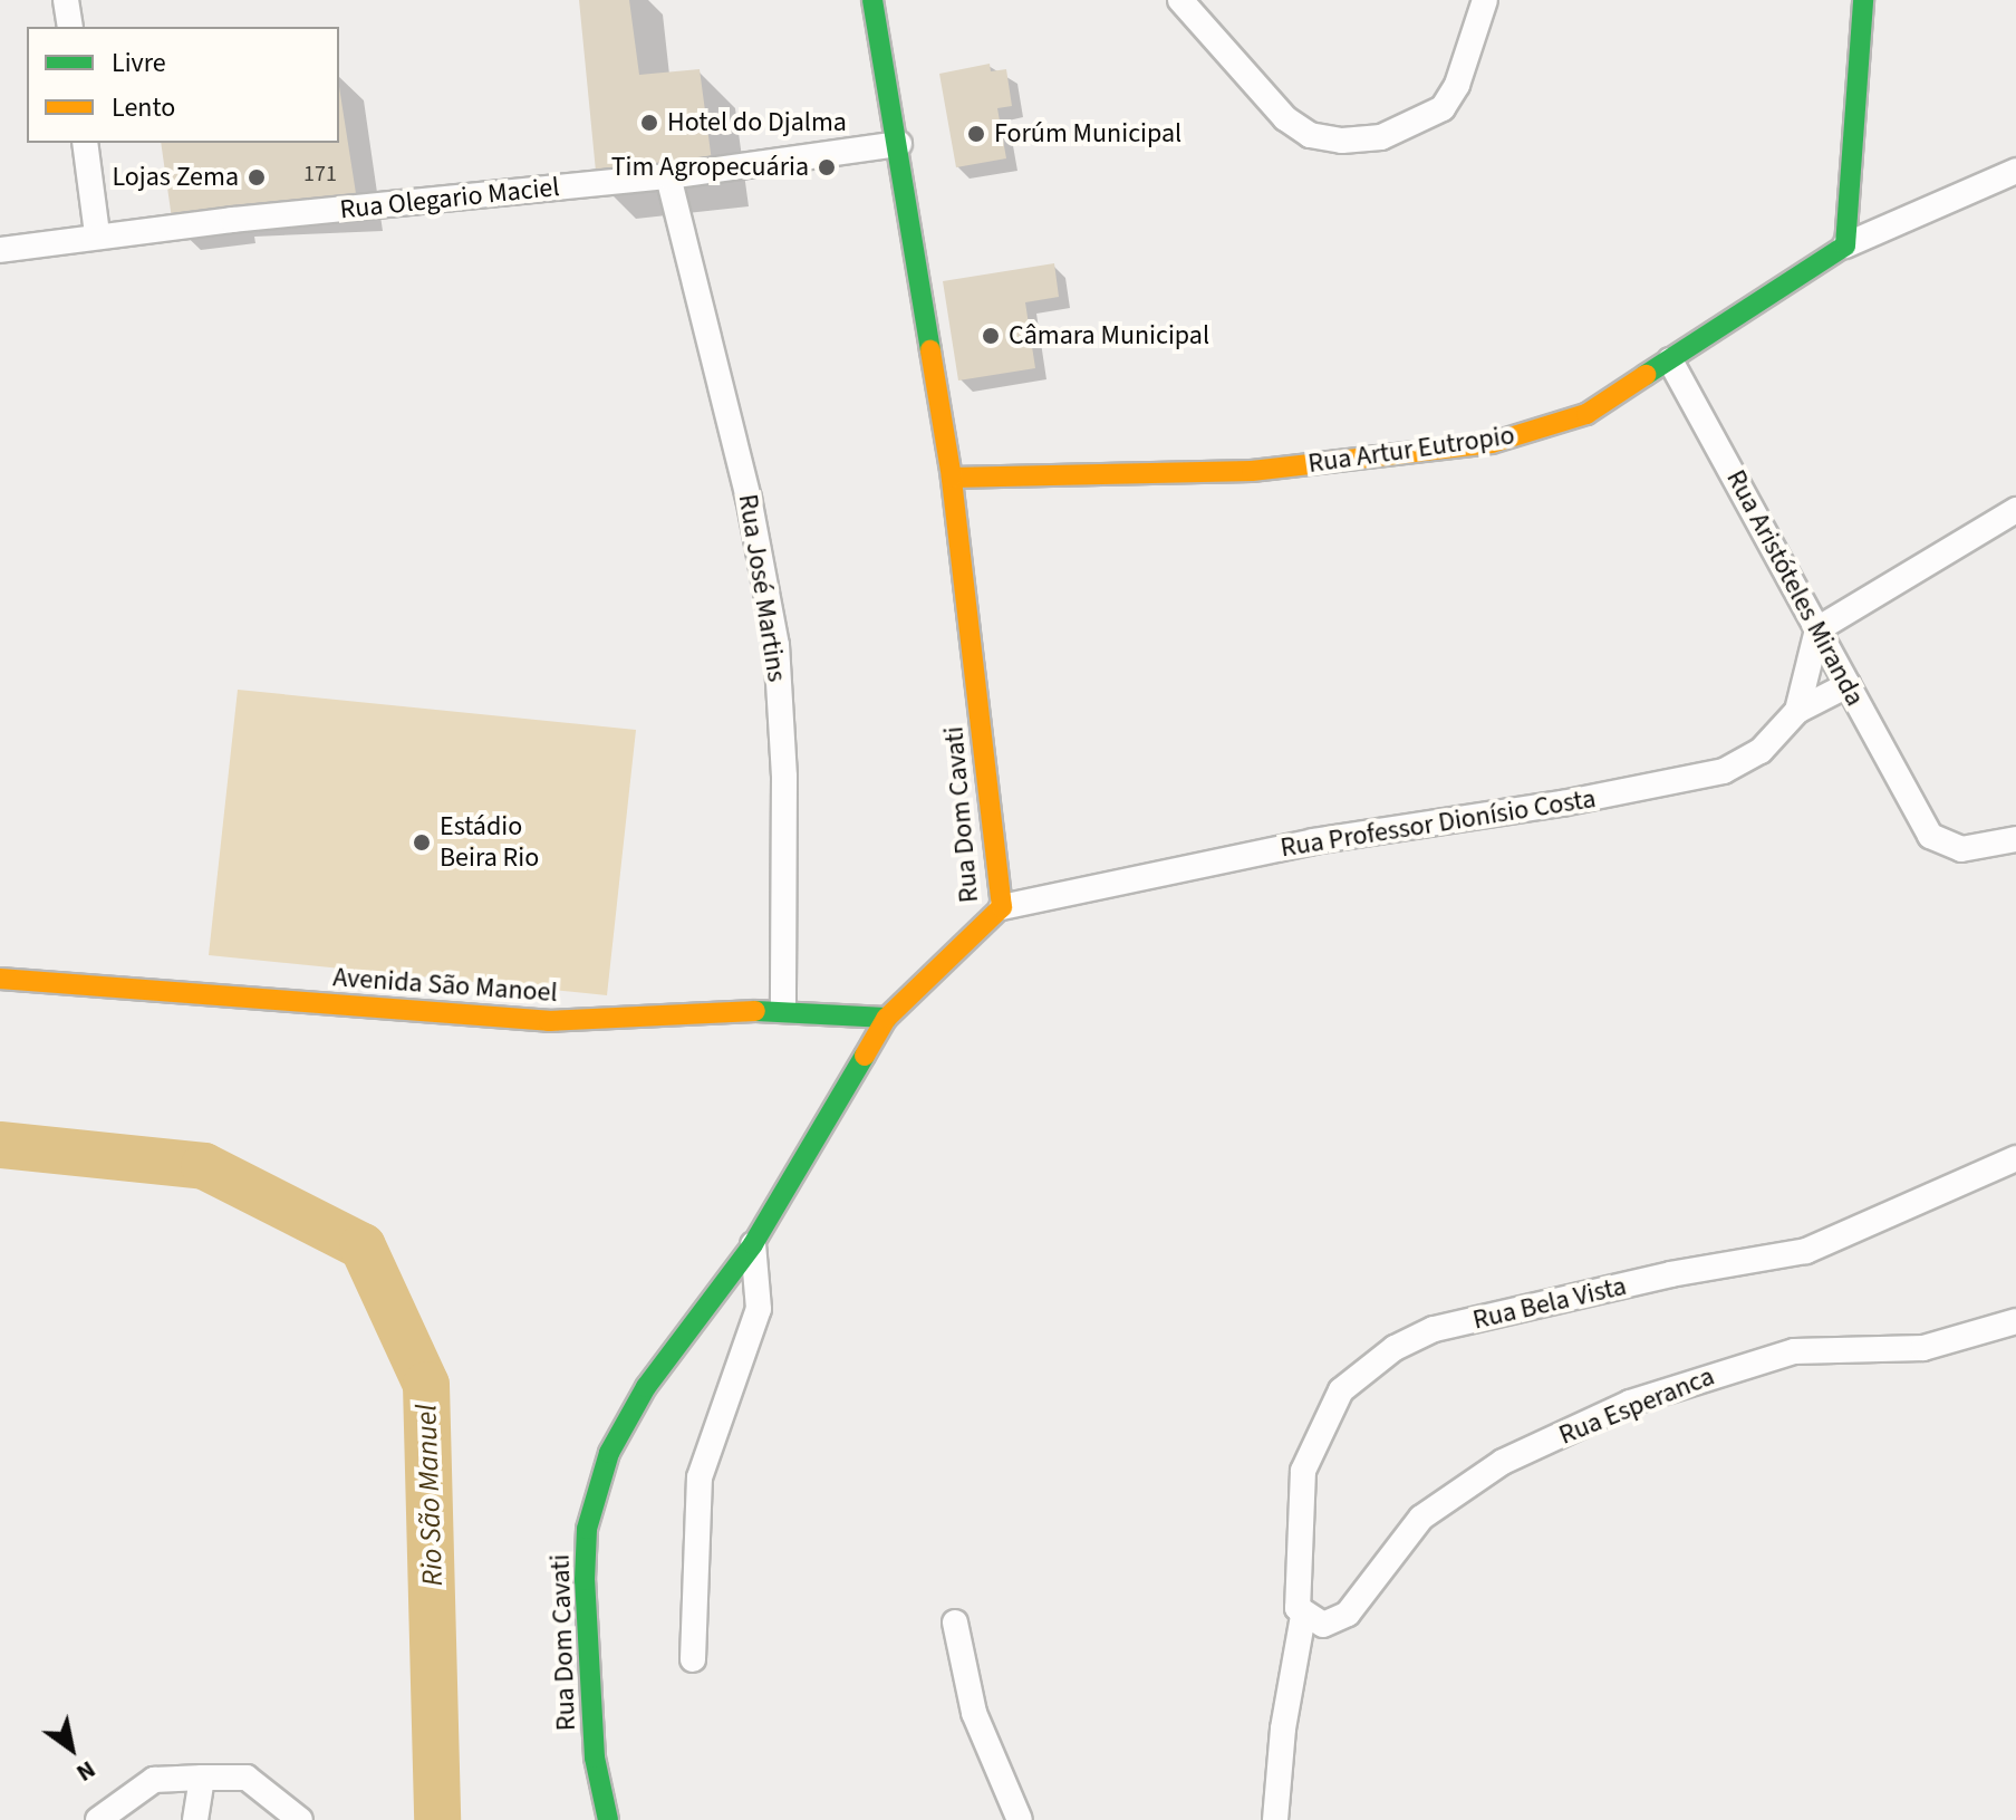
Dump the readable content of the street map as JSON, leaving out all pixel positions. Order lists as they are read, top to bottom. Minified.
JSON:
{"streets":{"main road":["Rua Artur Eutropio","Rua Dom Cavati","Avenida São Manoel"],"street":["Rua Olegario Maciel","Rua José Martins","Rua Aristóteles Miranda","Rua Professor Dionísio Costa","Rua Bela Vista","Rua Esperanca"]},"crossings":[["Rua Olegario Maciel","Rua José Martins"],["Rua Olegario Maciel","Rua Dom Cavati"],["Rua Artur Eutropio","Rua Aristóteles Miranda"],["Rua Artur Eutropio","Rua Dom Cavati"],["Rua José Martins","Avenida São Manoel"],["Rua Aristóteles Miranda","Rua Professor Dionísio Costa"],["Rua Dom Cavati","Rua Professor Dionísio Costa"],["Rua Dom Cavati","Avenida São Manoel"],["Rua Bela Vista","Rua Esperanca"]],"water":["Rio São Manuel"],"places":["Hotel do Djalma","Forúm Municipal","Tim Agropecuária","Lojas Zema","Câmara Municipal","Estádio Beira Rio"],"house_numbers":["171"],"legend":["Livre","Lento"],"north":"bottom right"}
